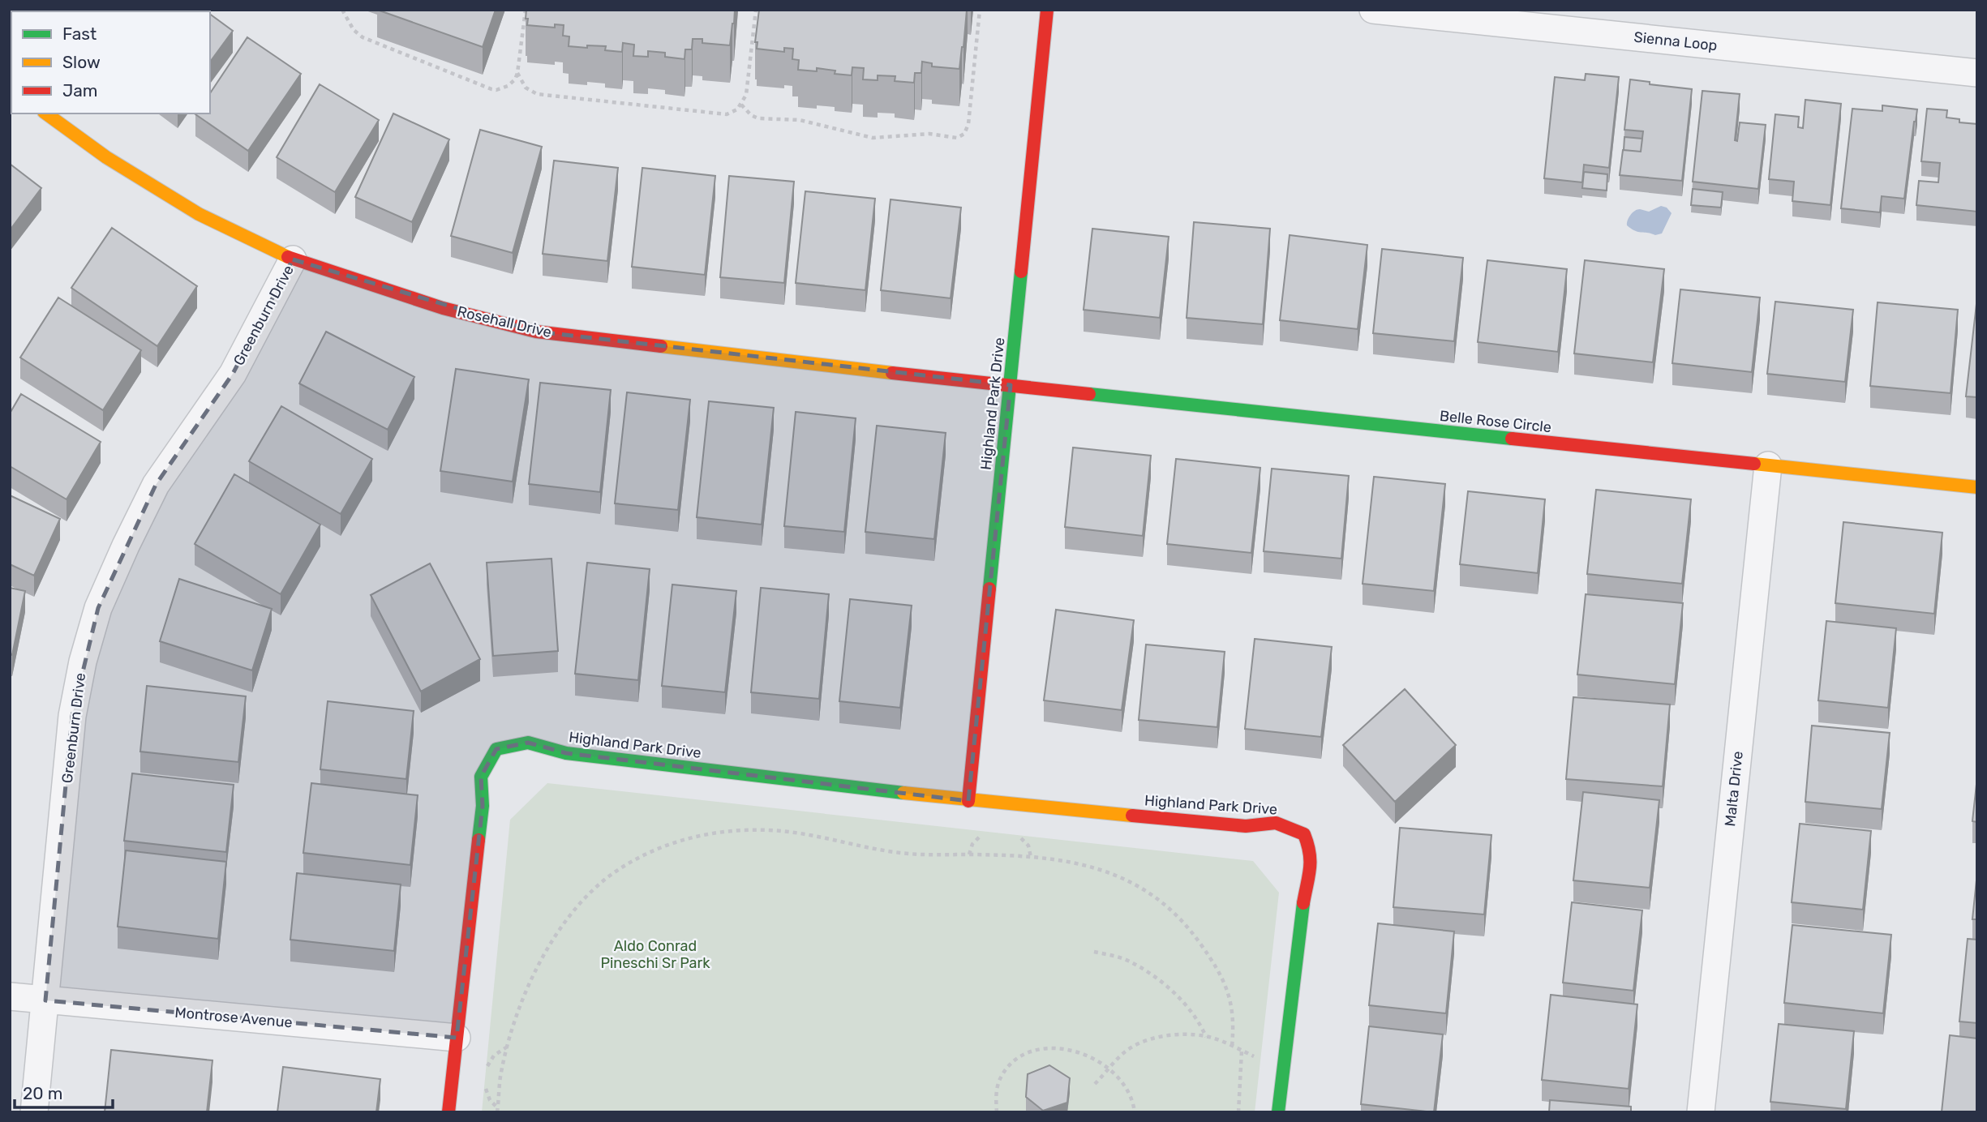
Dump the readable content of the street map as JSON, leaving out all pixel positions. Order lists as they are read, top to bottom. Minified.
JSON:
{"streets":{"street":["Sienna Loop","Greenburn Drive","Rosehall Drive","Highland Park Drive","Belle Rose Circle","Malta Drive","Montrose Avenue"]},"crossings":[["Greenburn Drive","Rosehall Drive"],["Greenburn Drive","Montrose Avenue"],["Rosehall Drive","Highland Park Drive"],["Rosehall Drive","Belle Rose Circle"],["Highland Park Drive","Belle Rose Circle"],["Highland Park Drive","Montrose Avenue"],["Belle Rose Circle","Malta Drive"]],"parks":["Aldo Conrad Pineschi Sr Park"],"legend":["Fast","Slow","Jam"],"scale_bar":"20 m"}
